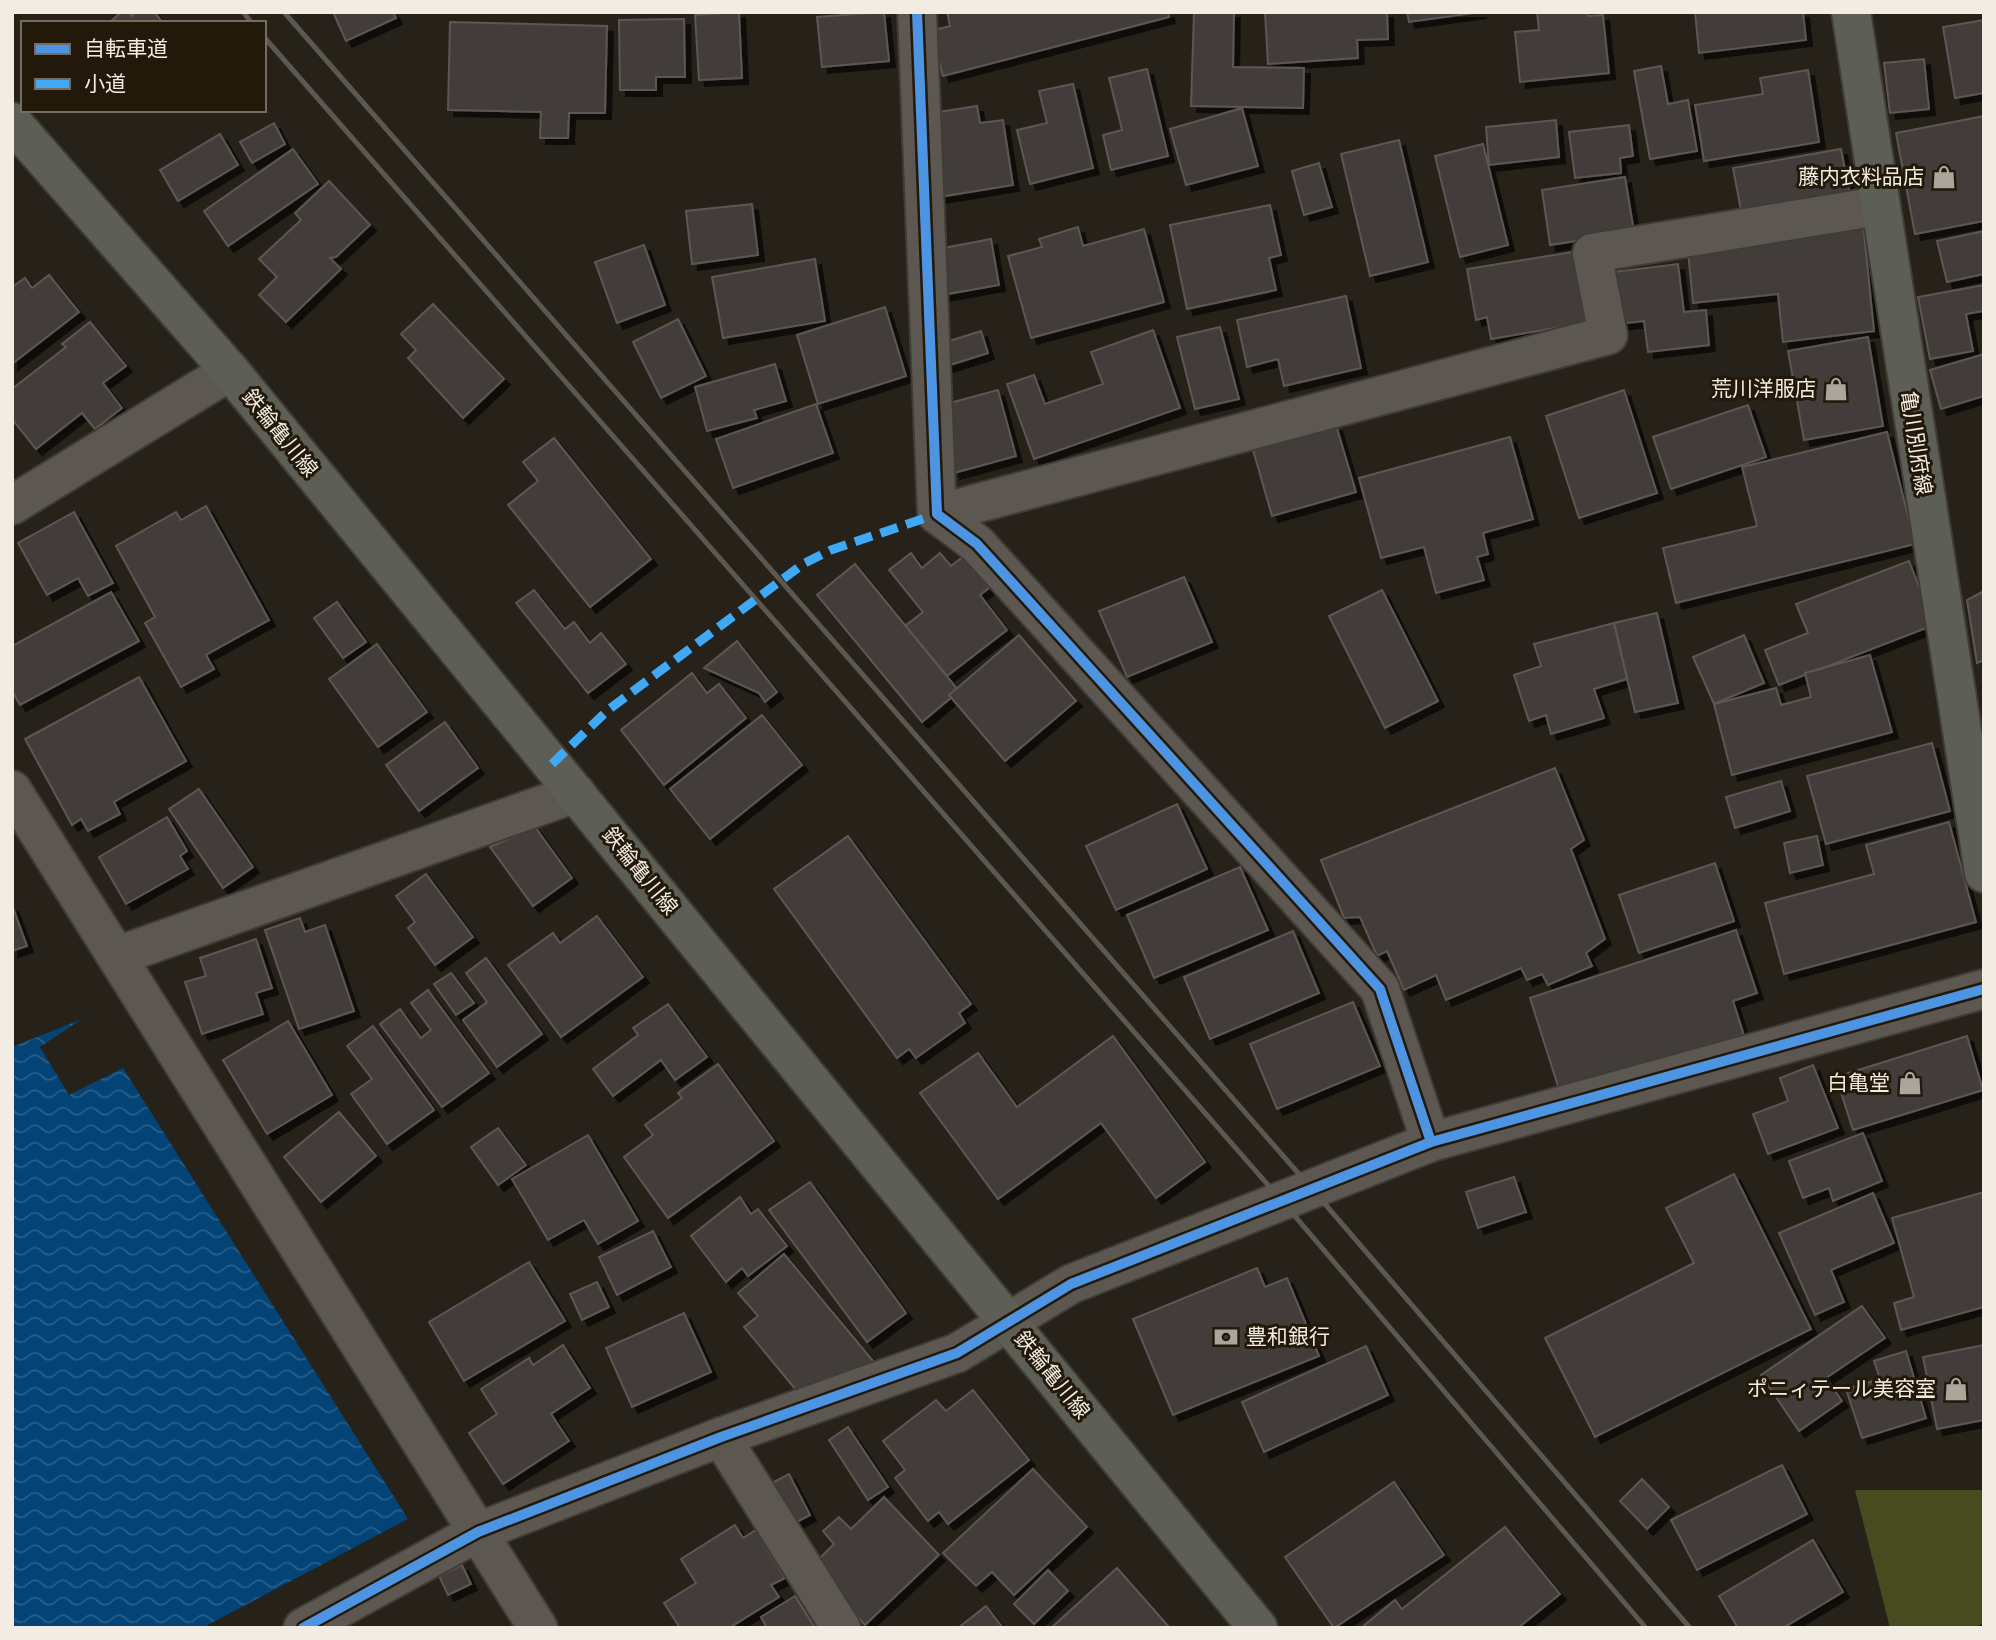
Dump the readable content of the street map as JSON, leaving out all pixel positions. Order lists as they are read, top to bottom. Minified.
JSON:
{"streets":{"main road":["鉄輪亀川線","亀川別府線"]},"places":{"shop":["藤内衣料品店","荒川洋服店","白亀堂","ポニィテール美容室"],"bank":["豊和銀行"]},"legend":["自転車道","小道"]}
